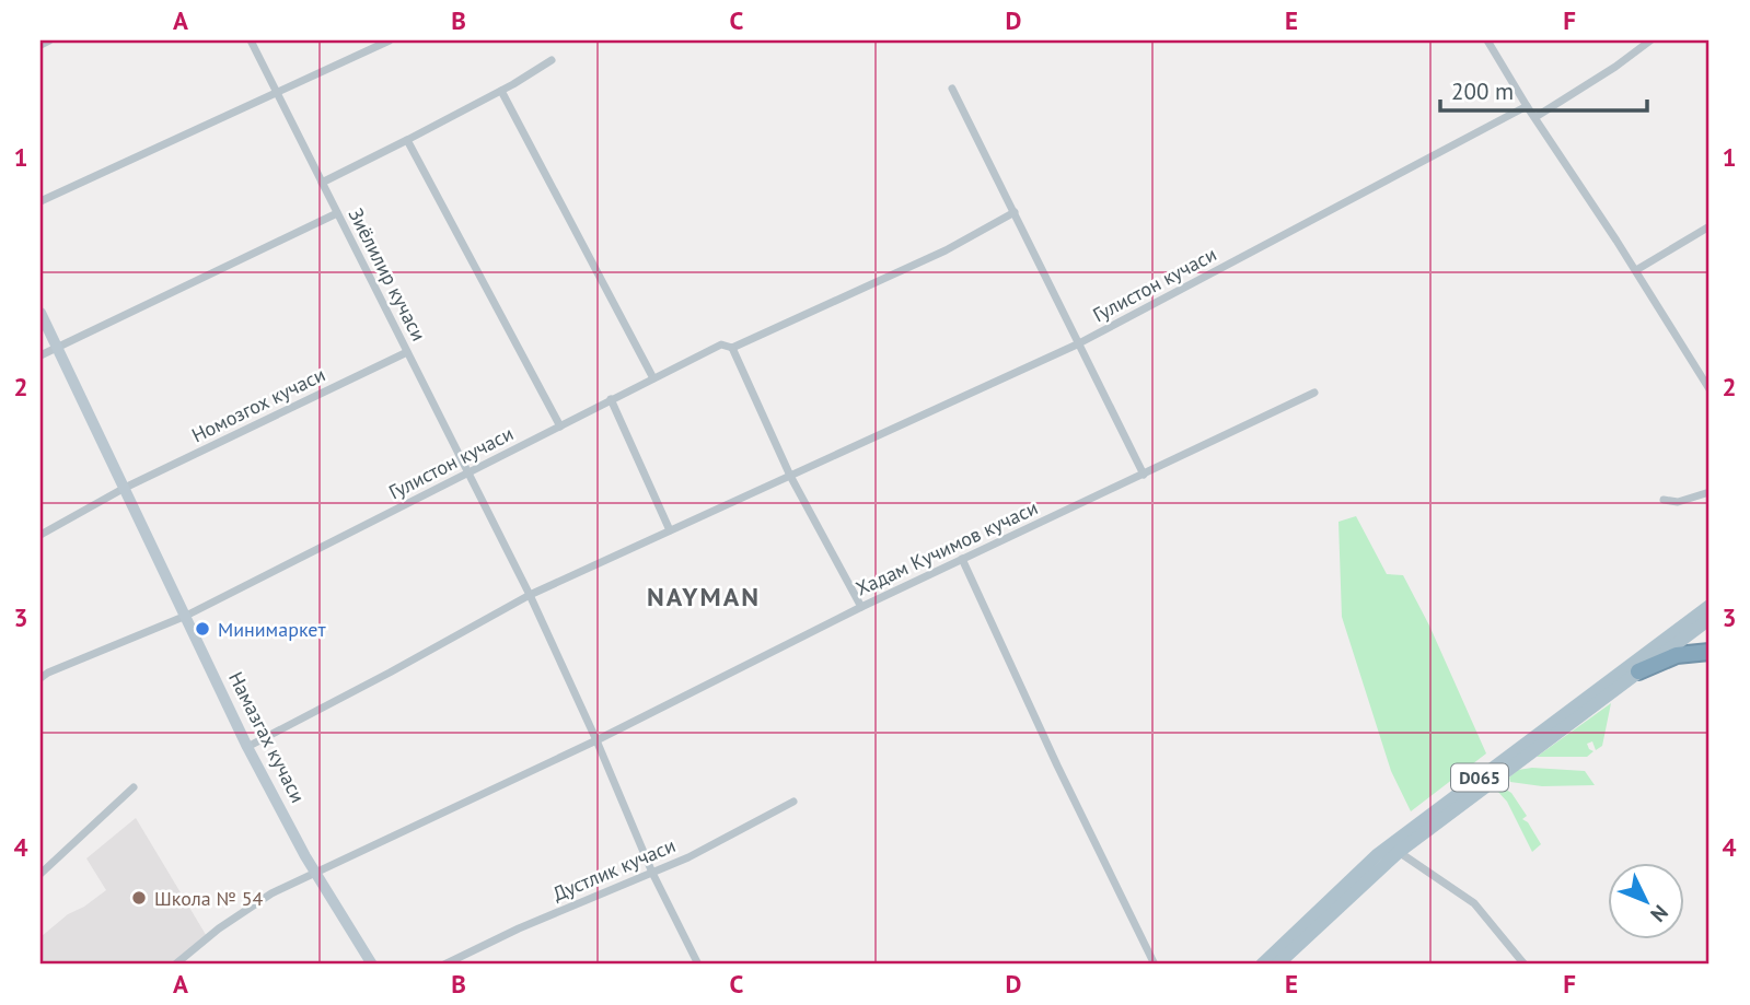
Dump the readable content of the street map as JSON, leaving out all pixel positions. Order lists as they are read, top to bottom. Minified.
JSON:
{"streets":{"main road":["D065"],"street":["Зиёлилир кучаси","Гулистон кучаси","Номозгох кучаси","Хадам Кучимов кучаси","Намазгах кучаси","Дустлик кучаси"]},"crossings":[["Зиёлилир кучаси","Гулистон кучаси"],["Зиёлилир кучаси","Номозгох кучаси"],["Зиёлилир кучаси","Хадам Кучимов кучаси"],["Зиёлилир кучаси","Дустлик кучаси"],["Гулистон кучаси","Намазгах кучаси"],["Номозгох кучаси","Намазгах кучаси"],["Хадам Кучимов кучаси","Намазгах кучаси"]],"districts":["NAYMAN"],"places":["Минимаркет","Школа № 54"],"scale_bar":"200 m","north":"bottom right","grid":{"columns":["A","B","C","D","E","F"],"rows":["1","2","3","4"]}}
